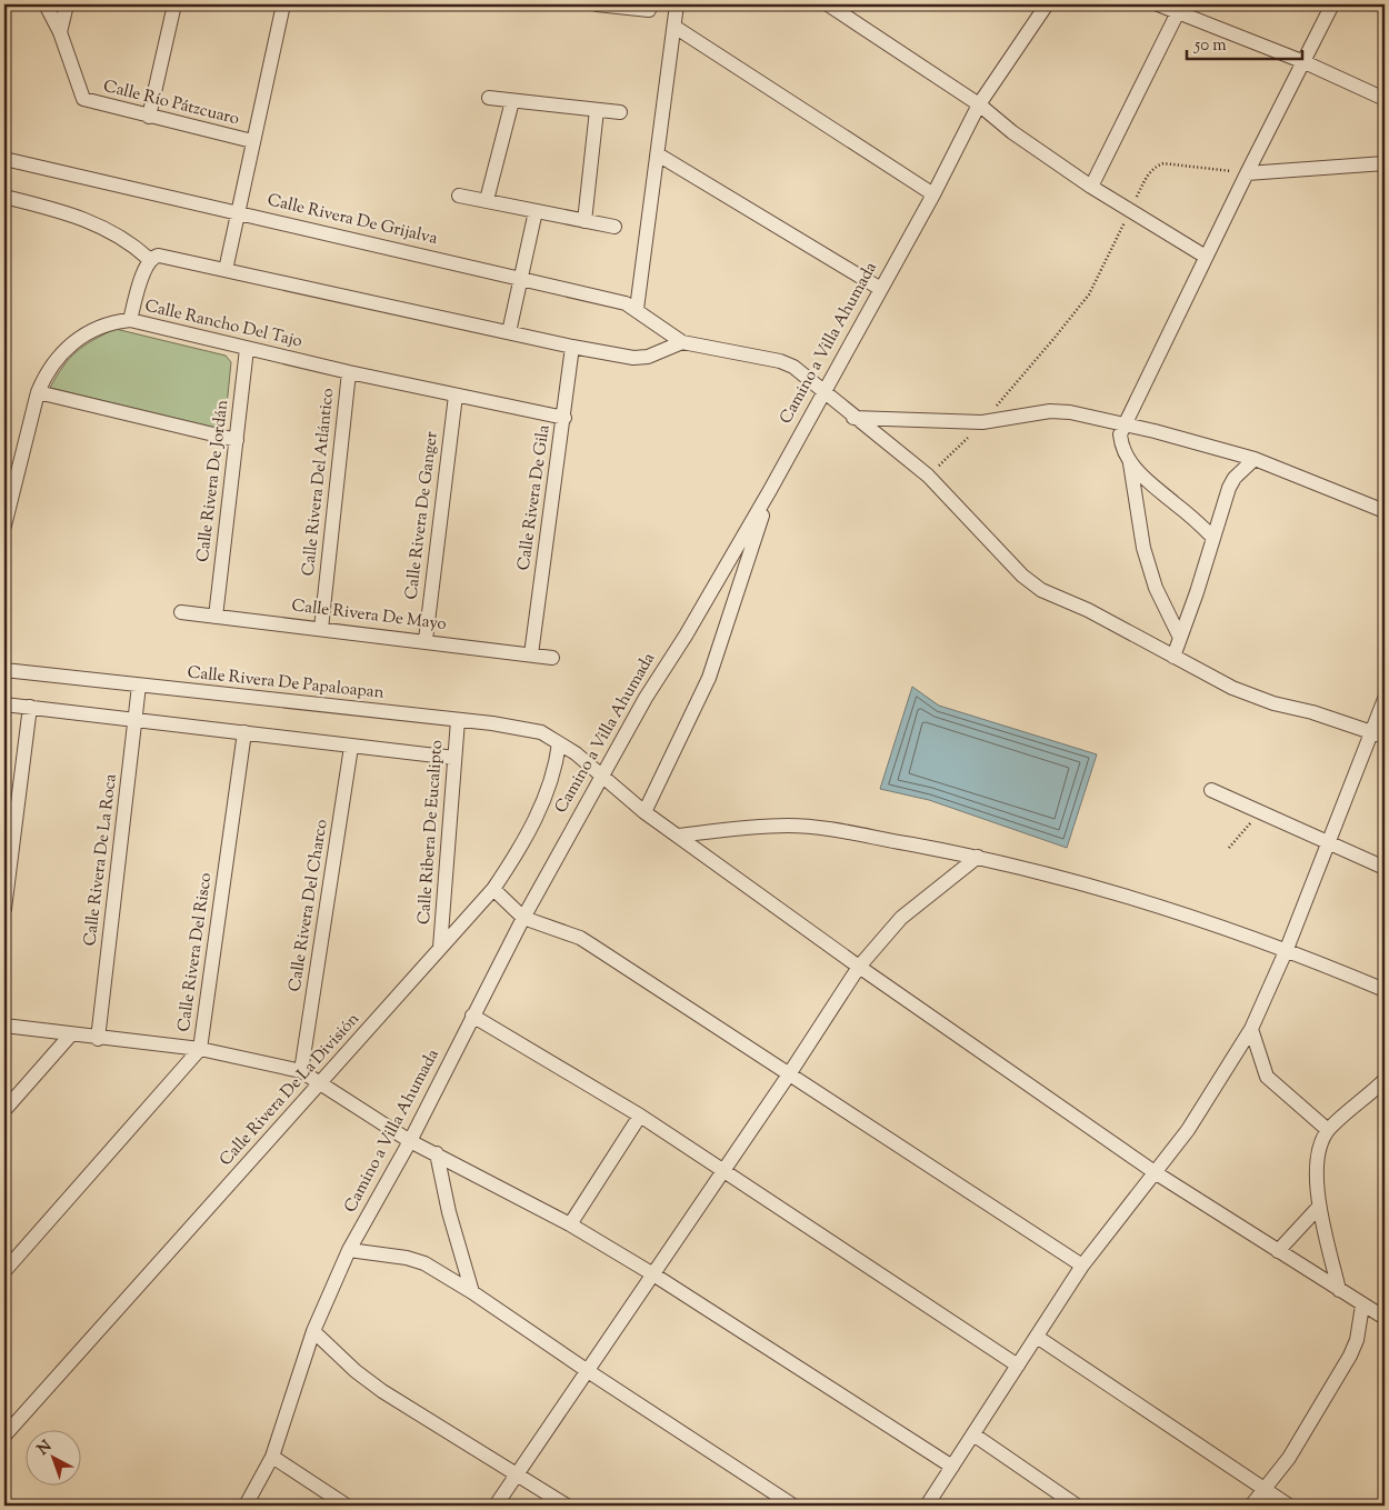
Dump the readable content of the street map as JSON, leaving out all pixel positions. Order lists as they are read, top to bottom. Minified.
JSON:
{"streets":{"street":["Calle Río Pátzcuaro","Calle Rivera De Grijalva","Calle Rancho Del Tajo","Camino a Villa Ahumada","Calle Rivera De Jordán","Calle Rivera Del Atlántico","Calle Rivera De Gila","Calle Rivera De Ganger","Calle Rivera De Mayo","Calle Rivera De Papaloapan","Calle Ribera De Eucalipto","Calle Rivera De La Roca","Calle Rivera Del Charco","Calle Rivera Del Risco","Calle Rivera De La División"]},"crossings":[["Calle Rancho Del Tajo","Calle Rivera De Jordán"],["Calle Rancho Del Tajo","Calle Rivera Del Atlántico"],["Calle Rancho Del Tajo","Calle Rivera De Gila"],["Calle Rancho Del Tajo","Calle Rivera De Ganger"],["Camino a Villa Ahumada","Calle Rivera De Papaloapan"],["Calle Rivera De Jordán","Calle Rivera De Mayo"],["Calle Rivera Del Atlántico","Calle Rivera De Mayo"],["Calle Rivera De Gila","Calle Rivera De Mayo"],["Calle Rivera De Ganger","Calle Rivera De Mayo"],["Calle Rivera De Papaloapan","Calle Ribera De Eucalipto"],["Calle Rivera De Papaloapan","Calle Rivera De La Roca"],["Calle Rivera De Papaloapan","Calle Rivera De La División"],["Calle Ribera De Eucalipto","Calle Rivera De La División"]],"scale_bar":"50 m","north":"top left"}
